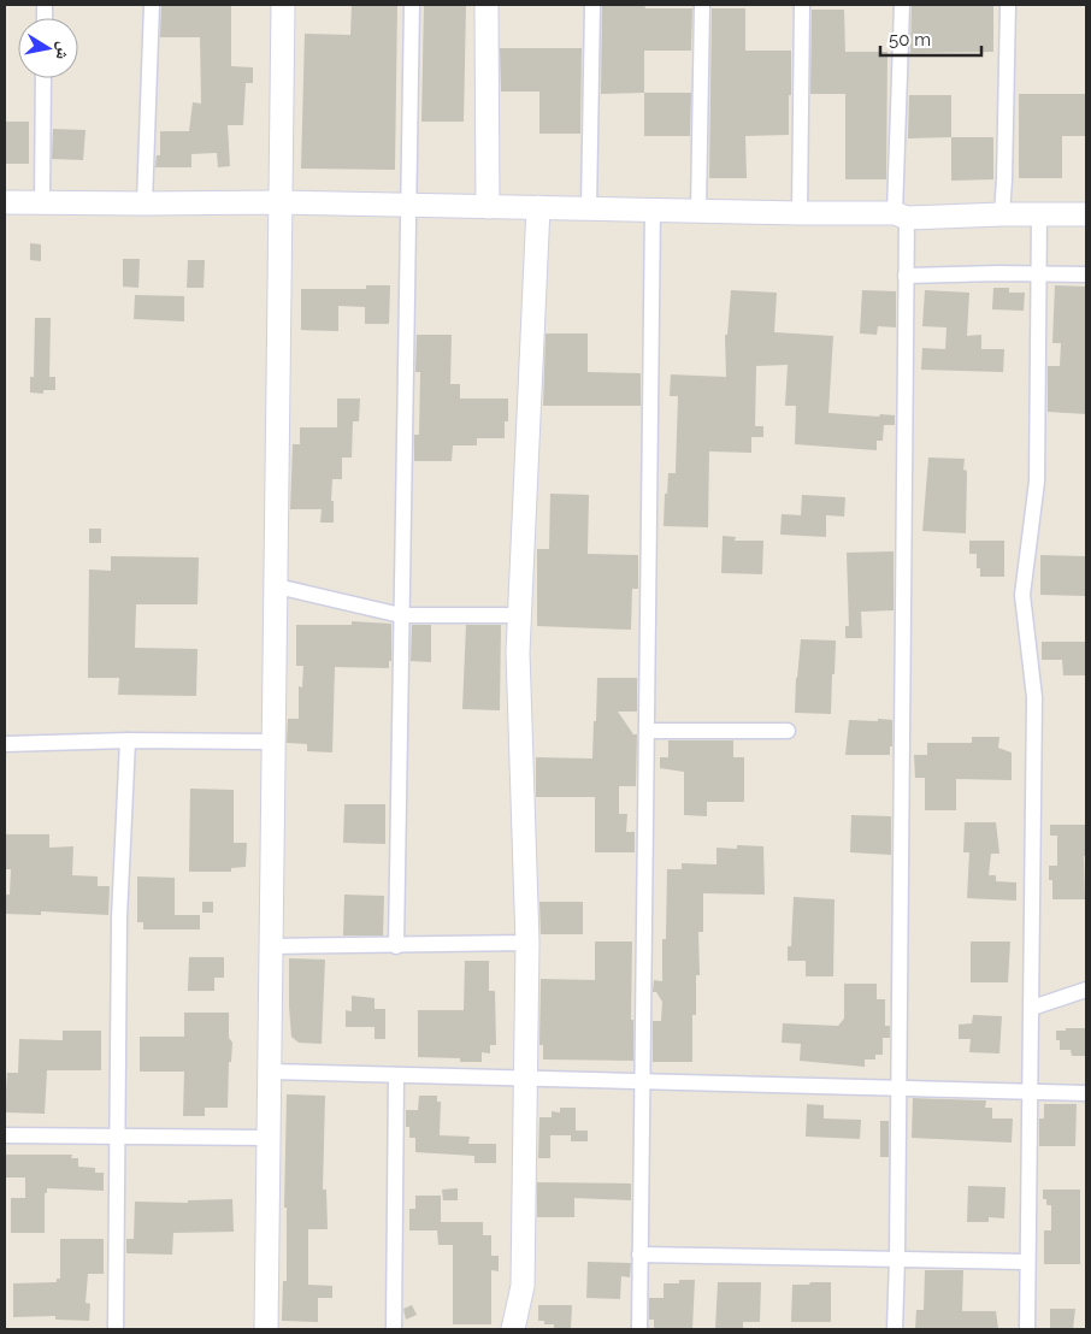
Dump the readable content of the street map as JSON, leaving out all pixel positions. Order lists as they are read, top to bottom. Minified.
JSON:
{"scale_bar":"50 m","north":"right"}
